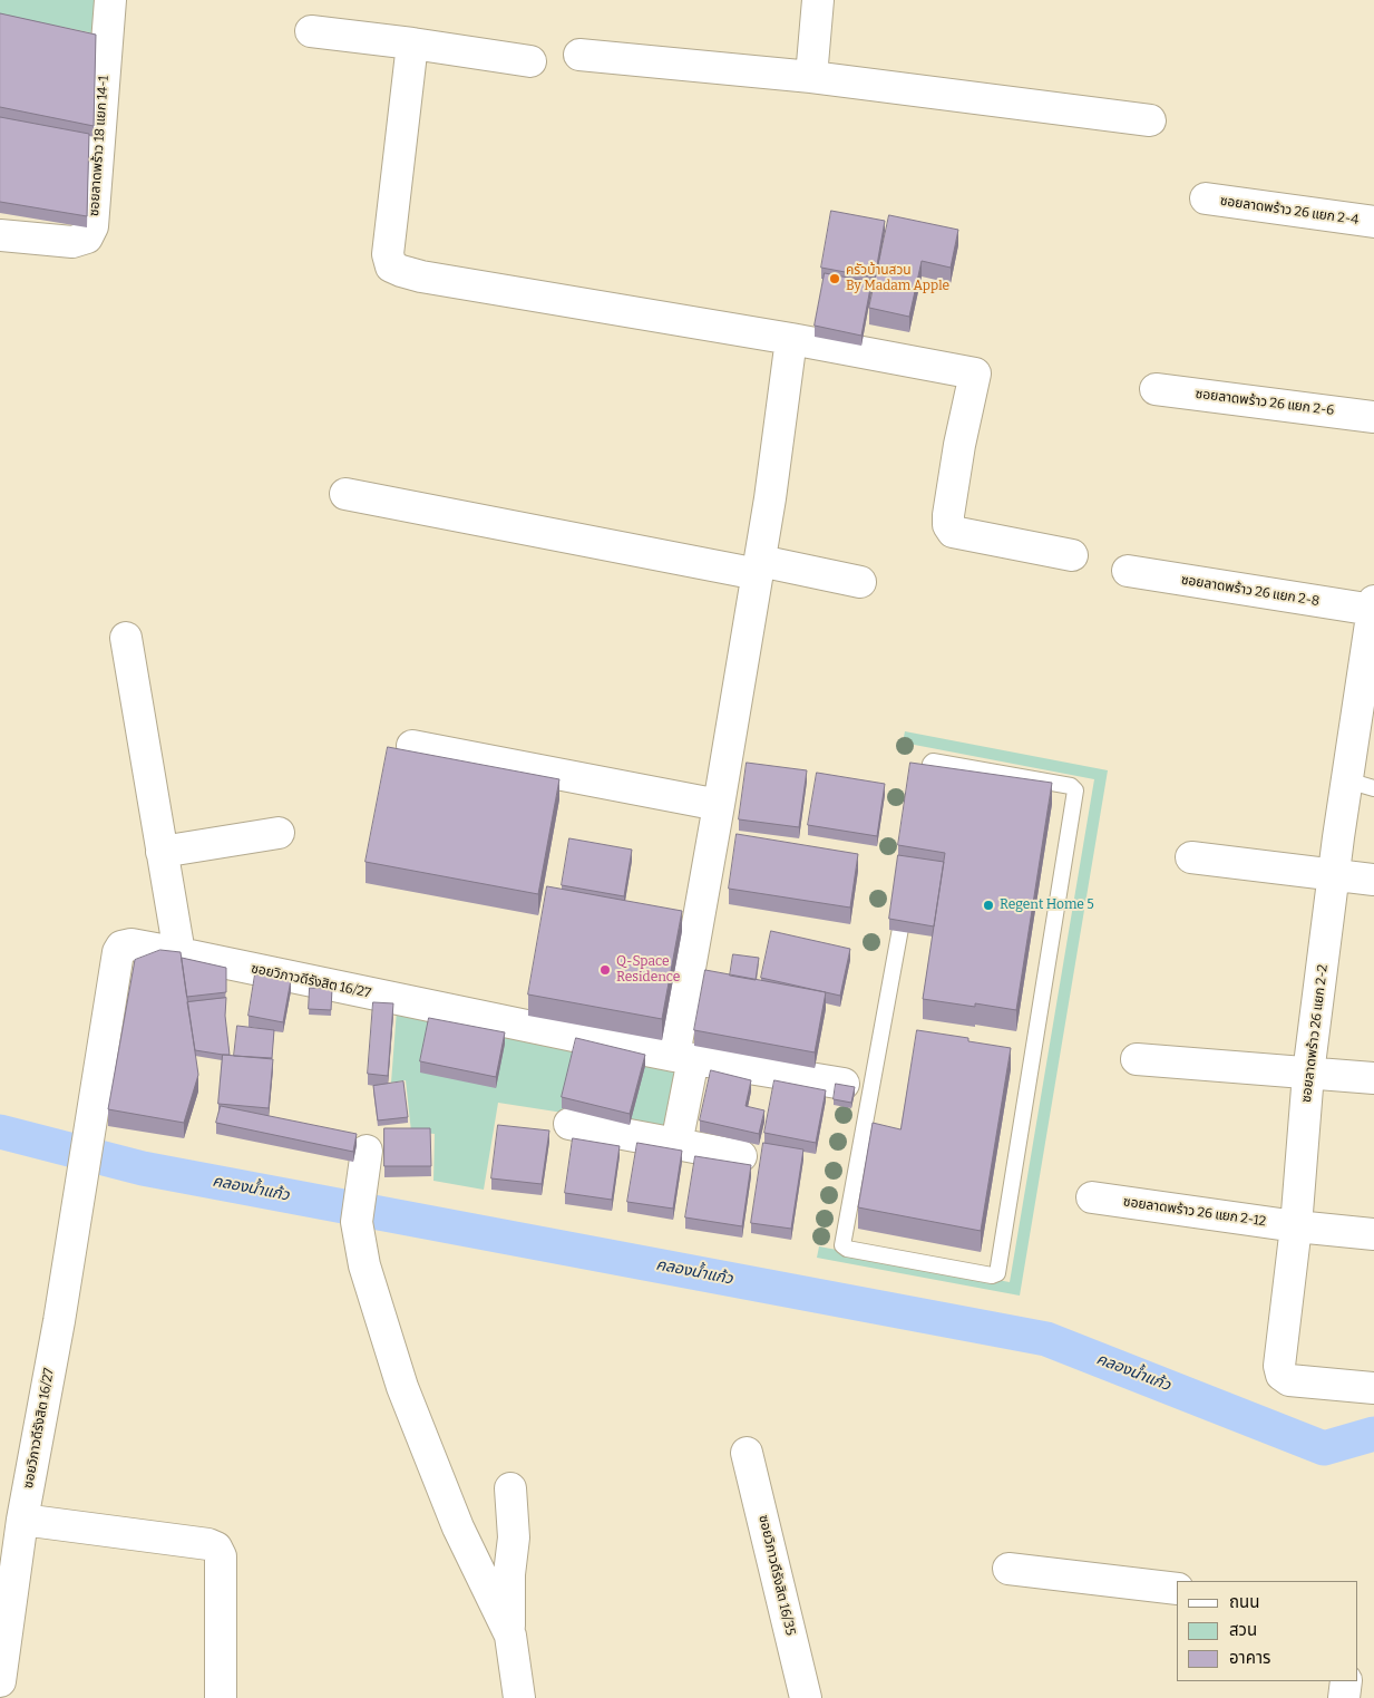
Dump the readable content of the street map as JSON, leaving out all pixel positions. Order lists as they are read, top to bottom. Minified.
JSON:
{"streets":{"street":["ซอยลาดพร้าว 18 แยก 14-1","ซอยลาดพร้าว 26 แยก 2-4","ซอยลาดพร้าว 26 แยก 2-6","ซอยลาดพร้าว 26 แยก 2-8","ซอยวิภาวดีรังสิต 16/27","ซอยลาดพร้าว 26 แยก 2-2","ซอยลาดพร้าว 26 แยก 2-12","ซอยวิภาวดีรังสิต 16/35"]},"crossings":[["ซอยลาดพร้าว 26 แยก 2-8","ซอยลาดพร้าว 26 แยก 2-2"],["ซอยลาดพร้าว 26 แยก 2-2","ซอยลาดพร้าว 26 แยก 2-12"]],"water":["คลองน้ำแก้ว"],"places":["ครัวบ้านสวน By Madam Apple","Regent Home 5","Q-Space Residence"],"legend":["ถนน","สวน","อาคาร"]}
